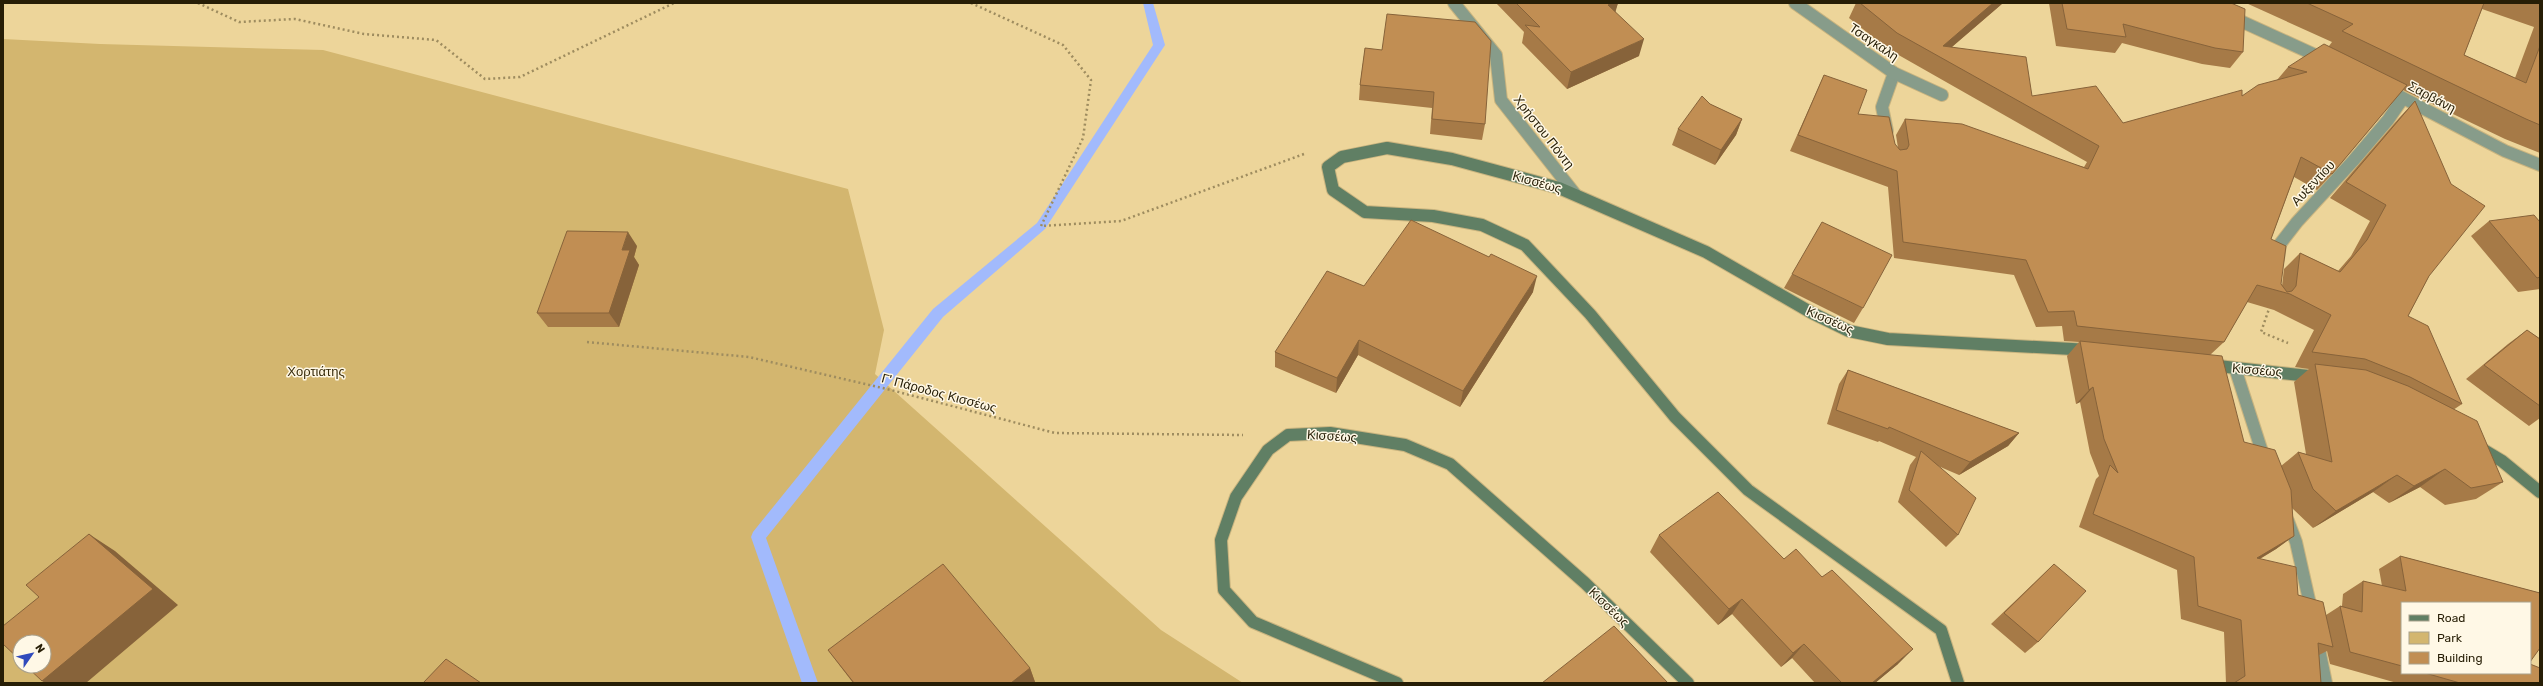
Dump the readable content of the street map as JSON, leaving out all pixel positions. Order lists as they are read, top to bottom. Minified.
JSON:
{"streets":{"street":["Τσαγκαλη","Σαρβάνη","Χρήστου Πόντη","Κισσέως","Αυξεντίου"],"path":["Γ' Πάροδος Κισσέως"]},"crossings":[["Σαρβάνη","Αυξεντίου"],["Χρήστου Πόντη","Κισσέως"],["Κισσέως","Γ' Πάροδος Κισσέως"]],"parks":["Χορτιάτης"],"legend":["Road","Park","Building"],"north":"top right"}
